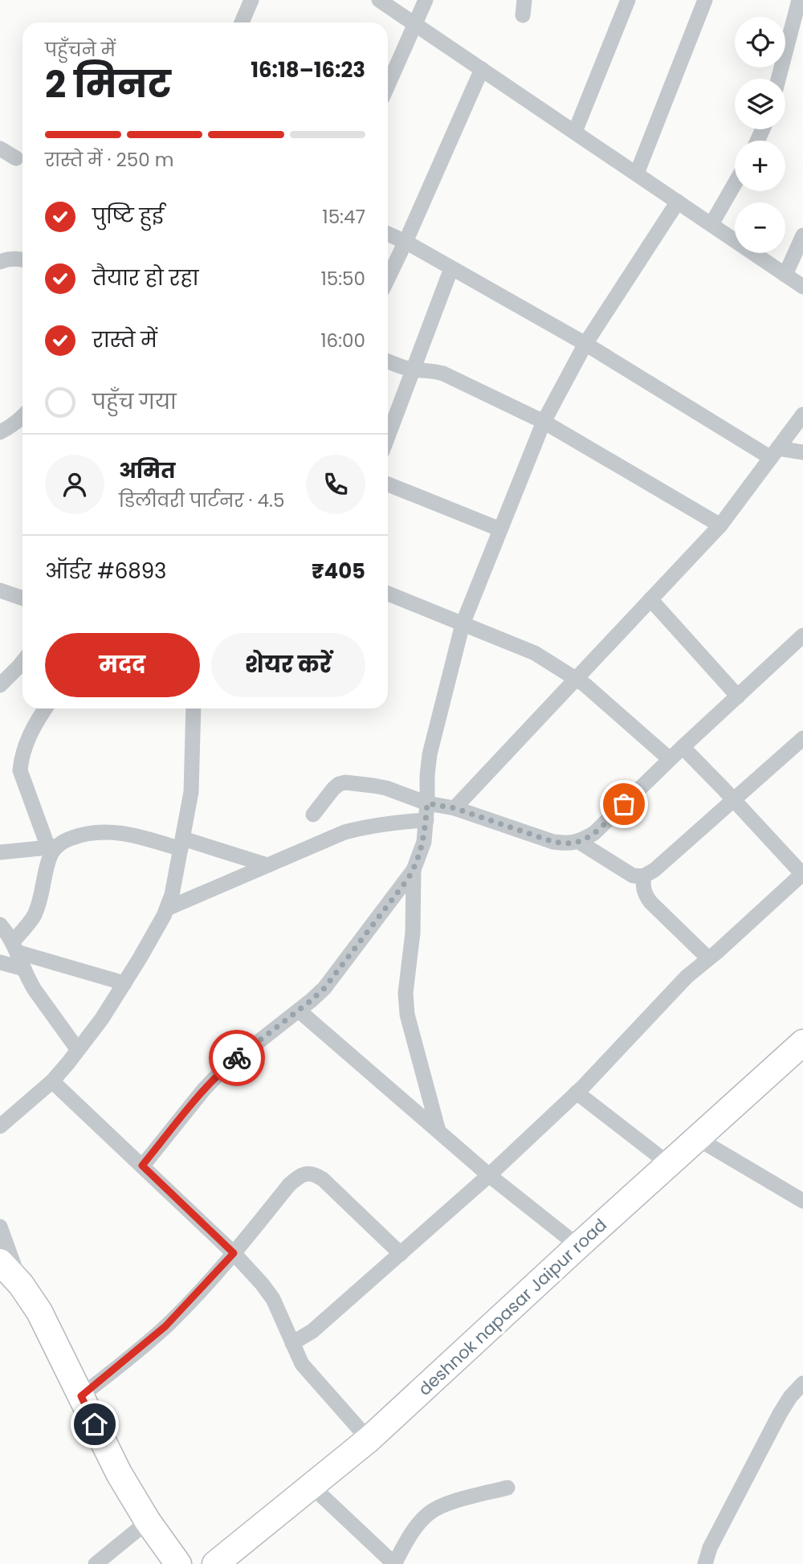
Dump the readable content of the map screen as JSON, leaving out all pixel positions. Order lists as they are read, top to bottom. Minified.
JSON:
{"streets":{"main road":["deshnok napasar Jaipur road"]},"page":{"map_buttons":["+","−"],"heading":["2 मिनट","पहुँचने में","16:18–16:23"],"panel":["अमित","डिलीवरी पार्टनर · 4.5","ऑर्डर #6893","₹405"],"bar":"रास्ते में · 250 m","list":[["पुष्टि हुई","15:47"],["तैयार हो रहा","15:50"],["रास्ते में","16:00"],"पहुँच गया"],"buttons":["मदद","शेयर करें"]}}
